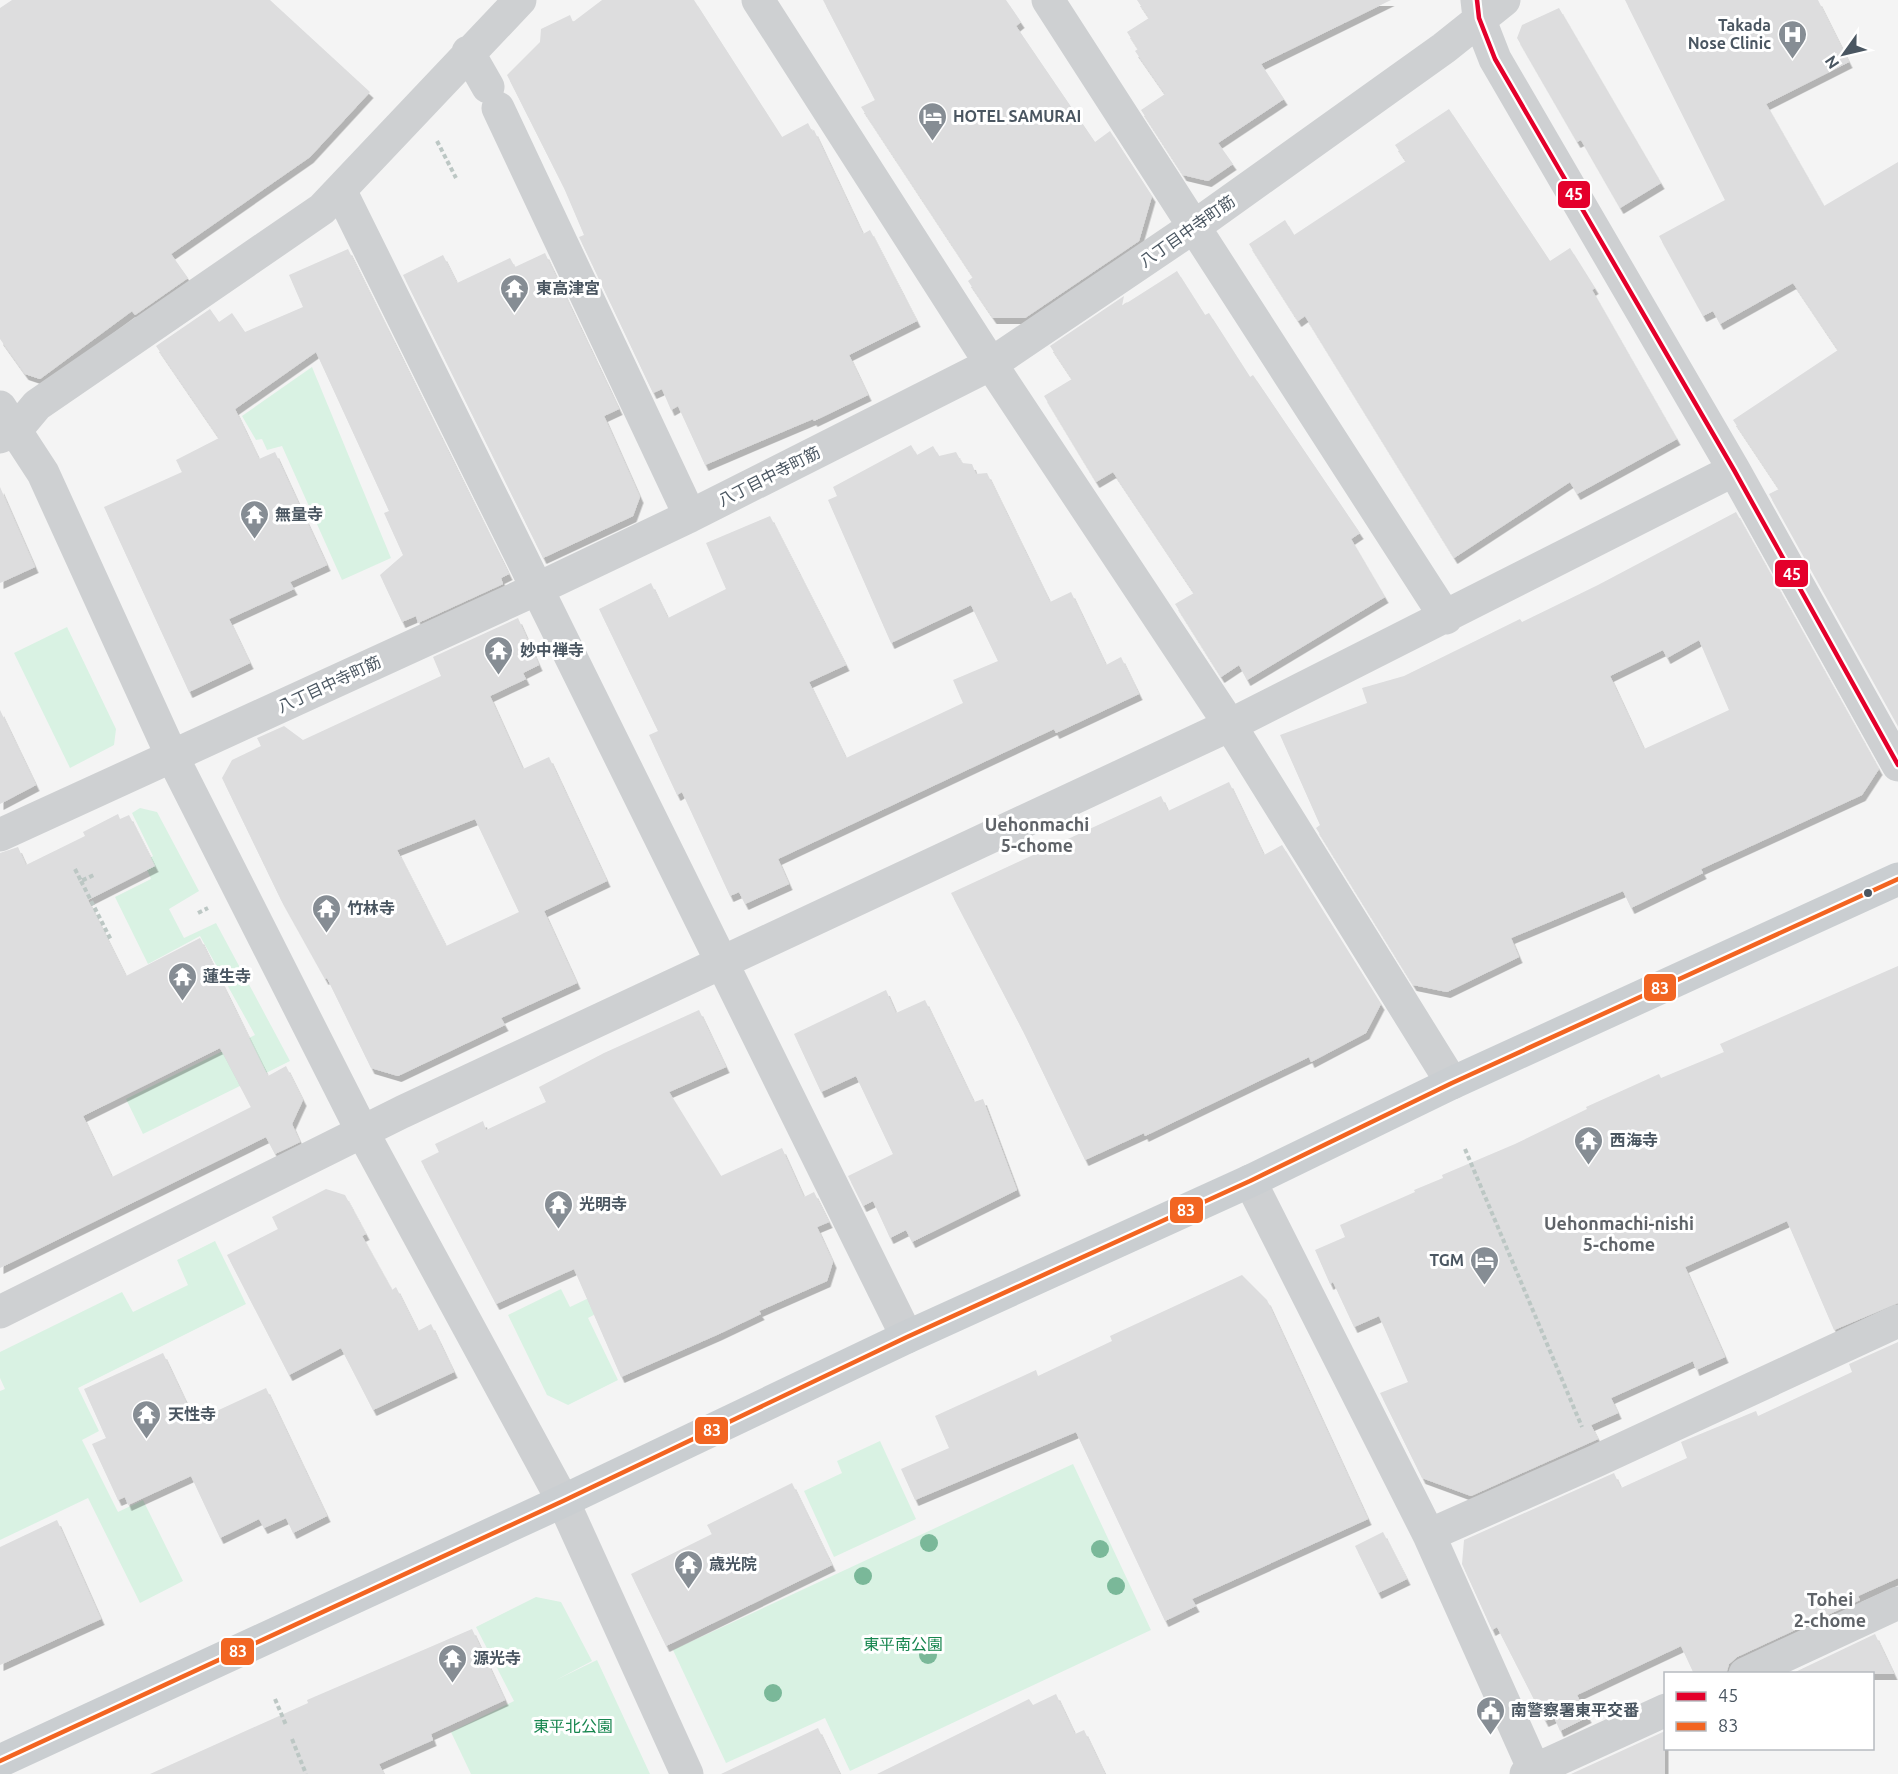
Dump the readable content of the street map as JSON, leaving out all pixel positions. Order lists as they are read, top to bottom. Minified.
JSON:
{"streets":{"street":["八丁目中寺町筋"]},"districts":["Uehonmachi 5-chome","Uehonmachi-nishi 5-chome","Tohei 2-chome"],"parks":["東平南公園","東平北公園"],"places":{"hospital":["Takada Nose Clinic"],"hotel":["HOTEL SAMURAI","TGM"],"temple":["東高津宮","無量寺","妙中禅寺","竹林寺","蓮生寺","西海寺","光明寺","天性寺","歳光院","源光寺"],"public building":["南警察署東平交番"]},"lines":["transit line 45","transit line 83"],"legend":["45","83"],"north":"bottom left"}
